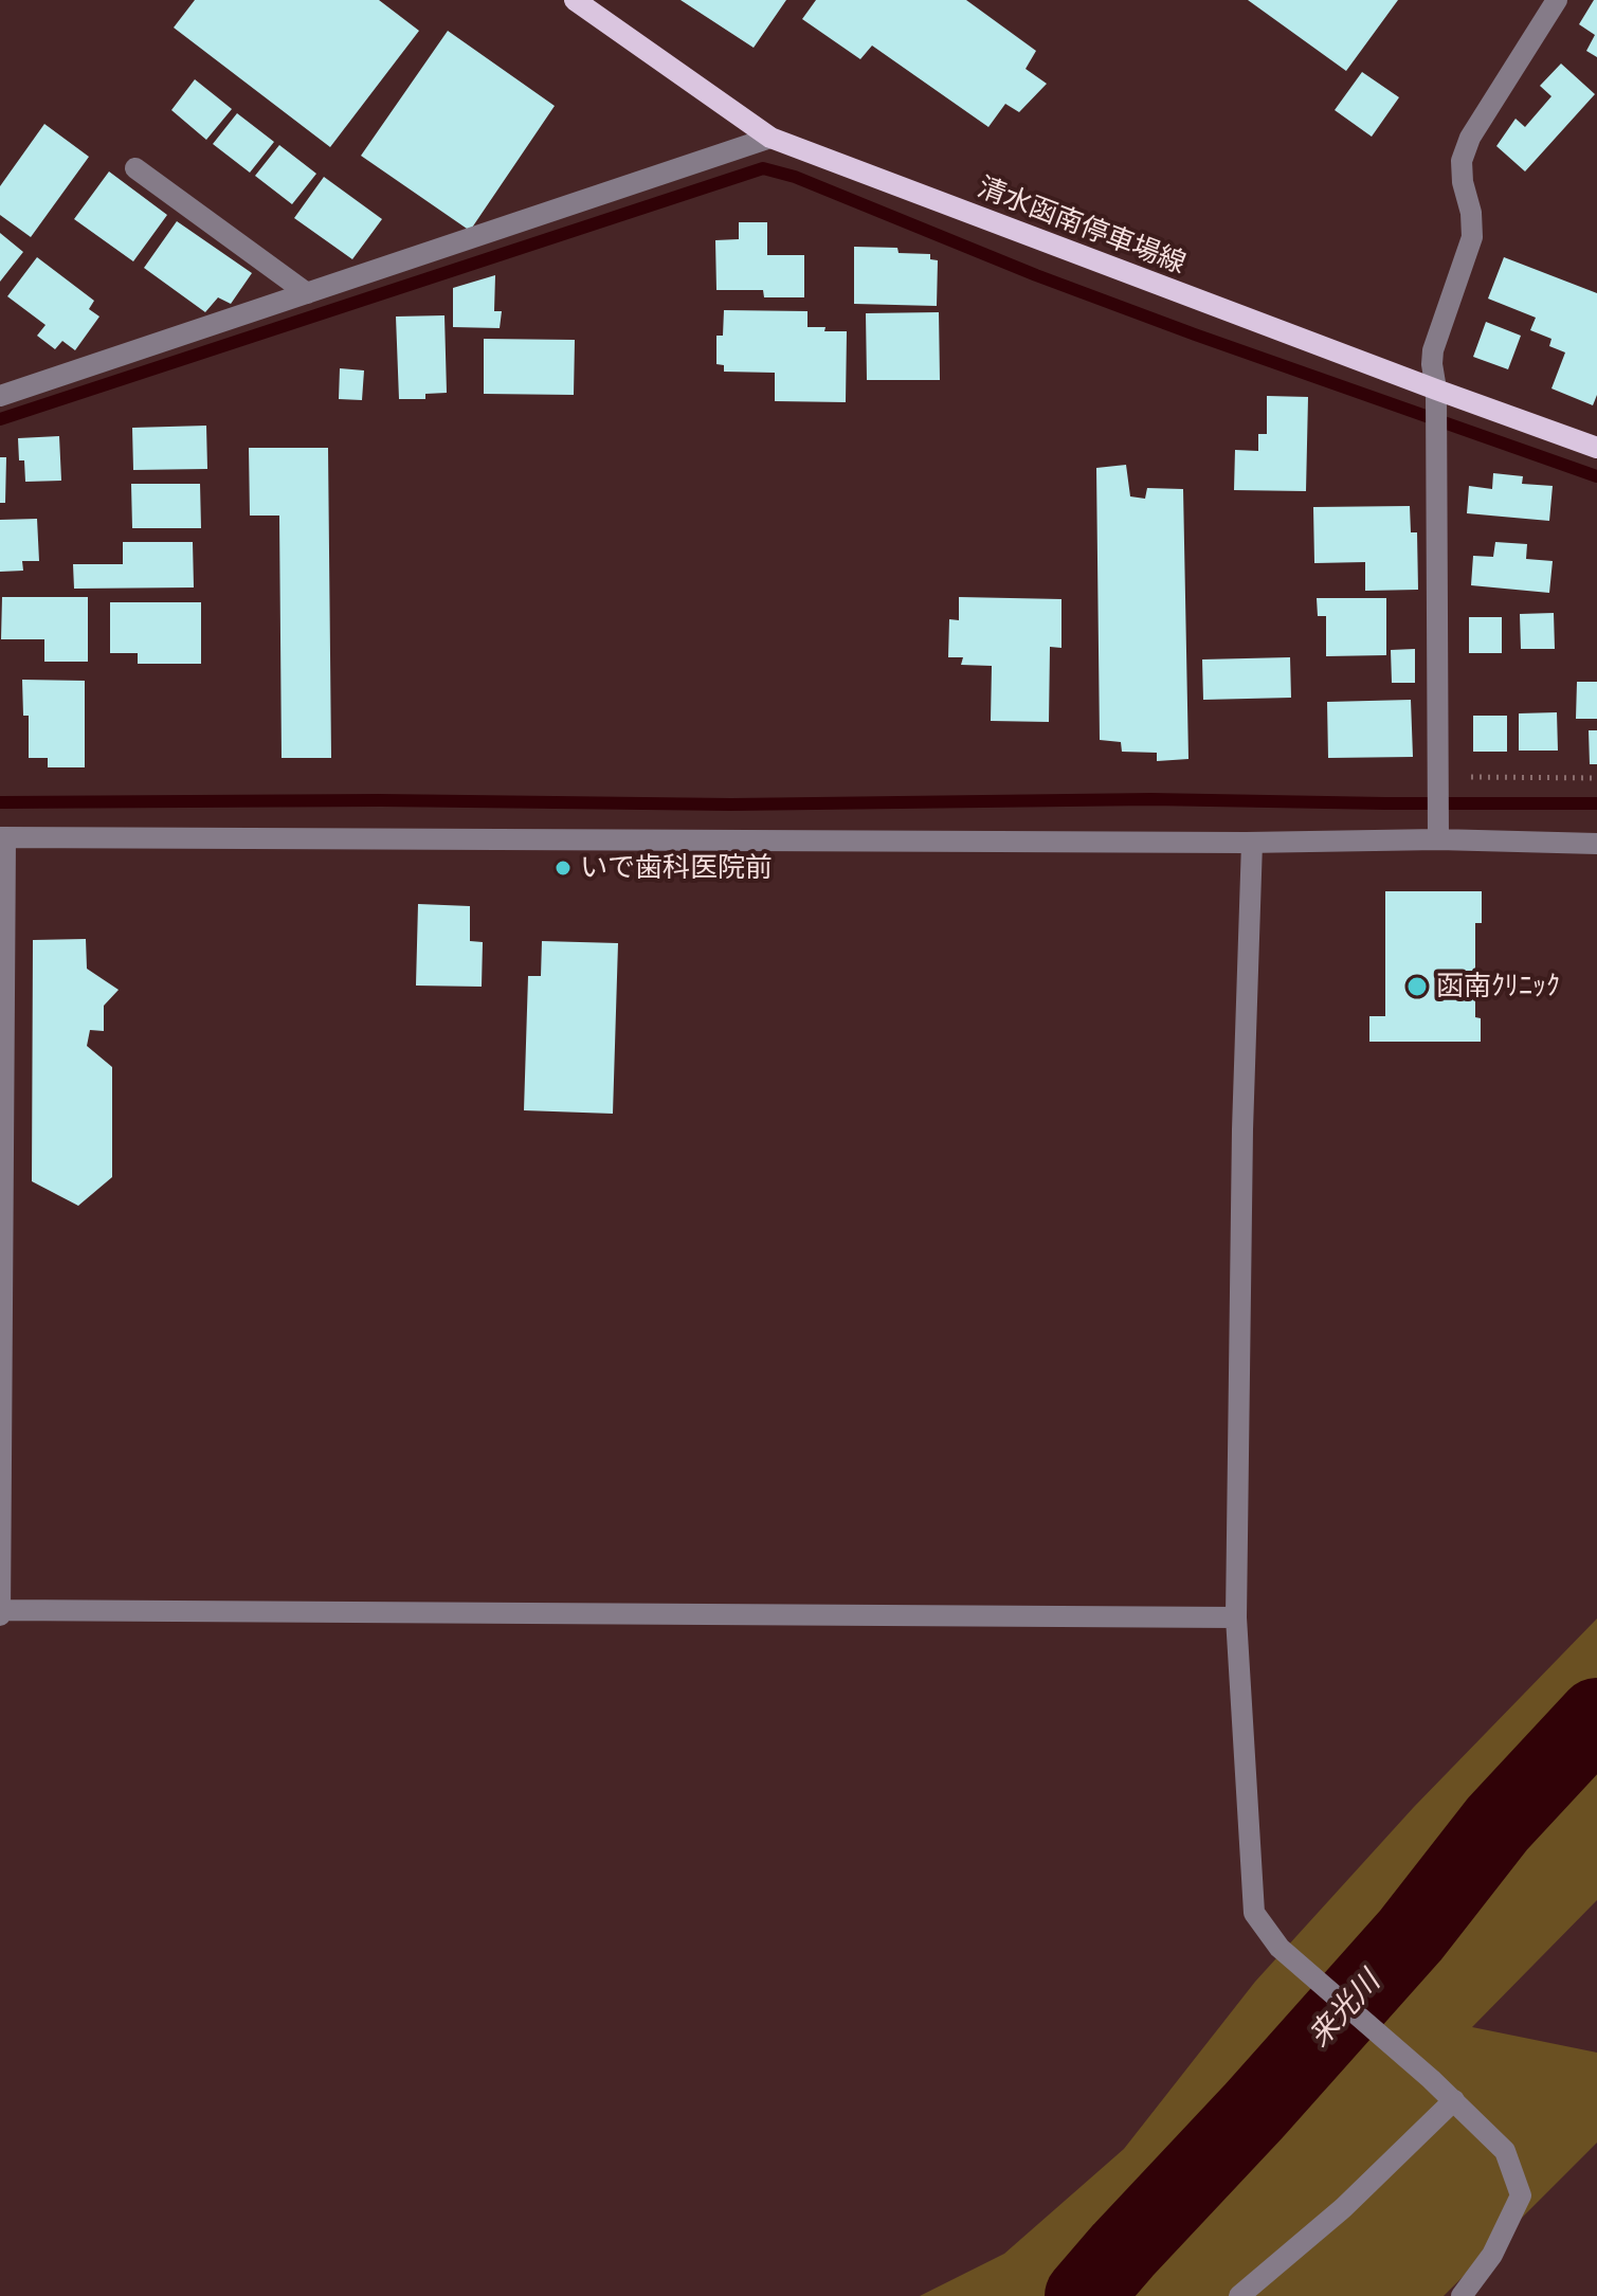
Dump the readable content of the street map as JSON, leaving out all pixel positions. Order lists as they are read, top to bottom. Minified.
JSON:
{"streets":{"main road":["清水函南停車場線"]},"water":["来光川"],"places":["いで歯科医院前","函南ｸﾘﾆｯｸ"]}
